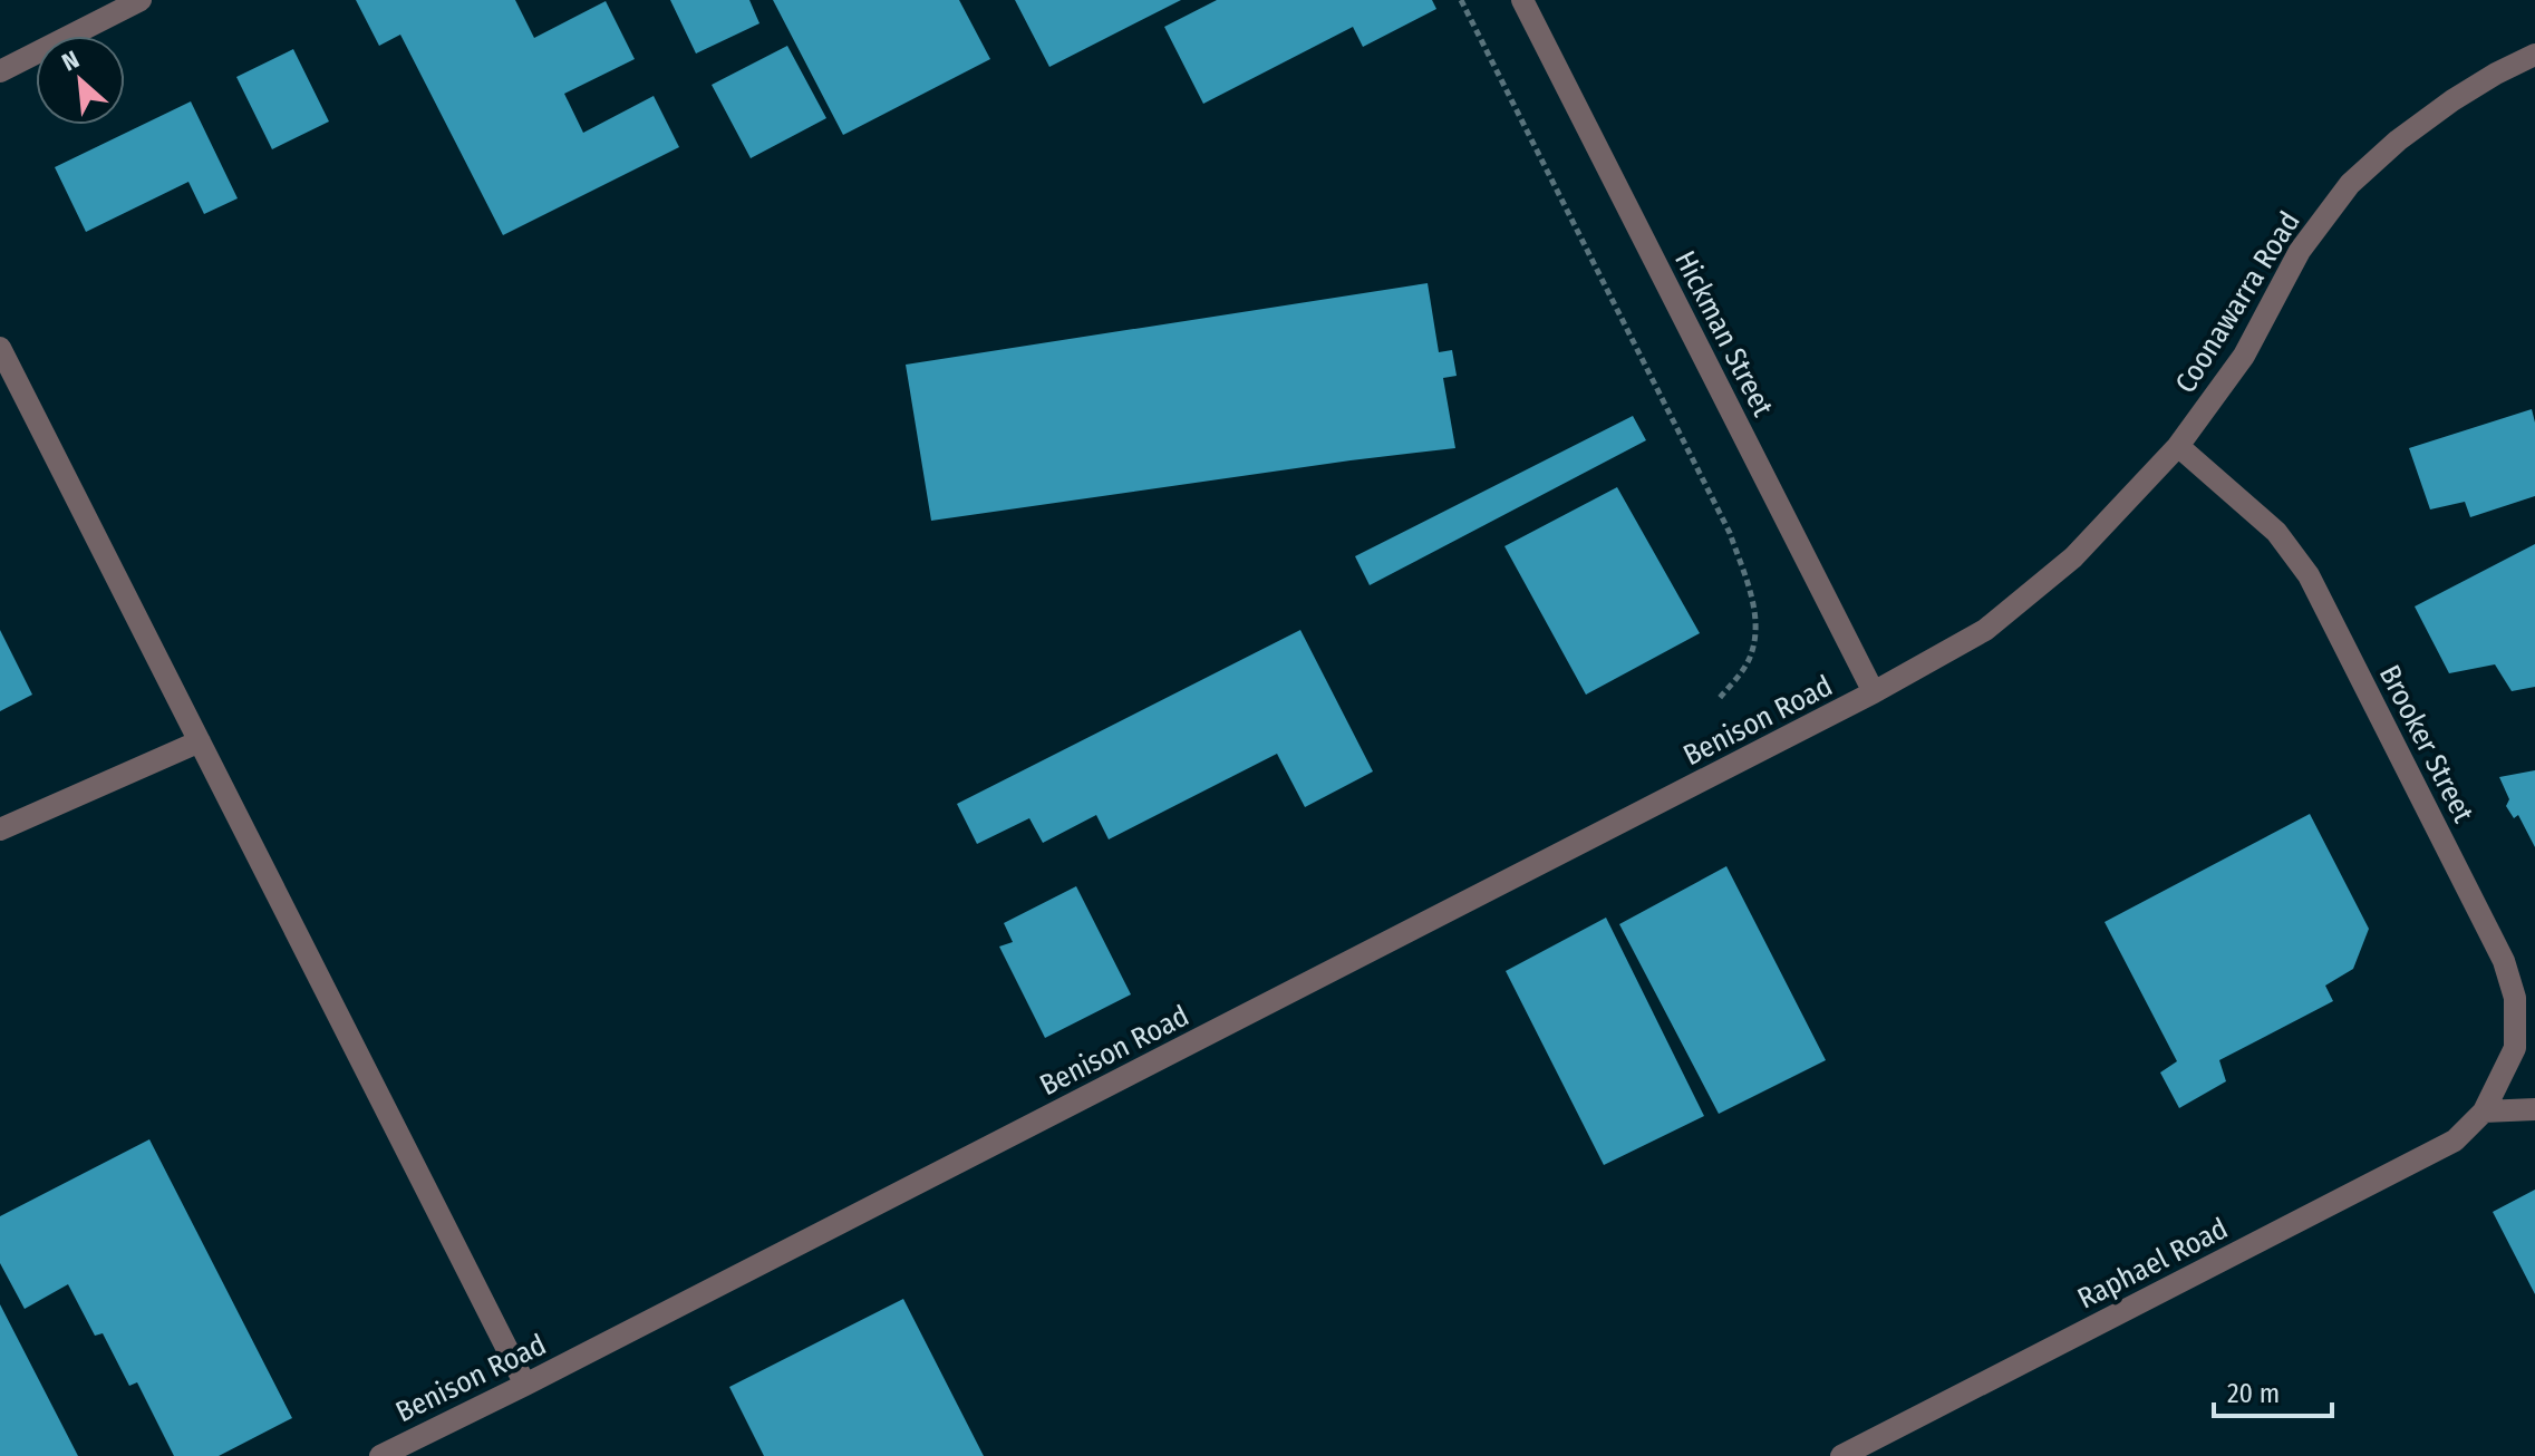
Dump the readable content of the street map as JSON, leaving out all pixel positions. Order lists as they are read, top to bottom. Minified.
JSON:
{"streets":{"street":["Coonawarra Road","Hickman Street","Benison Road","Brooker Street","Raphael Road"]},"crossings":[["Coonawarra Road","Hickman Street"],["Coonawarra Road","Benison Road"],["Coonawarra Road","Brooker Street"],["Hickman Street","Benison Road"],["Brooker Street","Raphael Road"]],"scale_bar":"20 m","north":"top left"}
